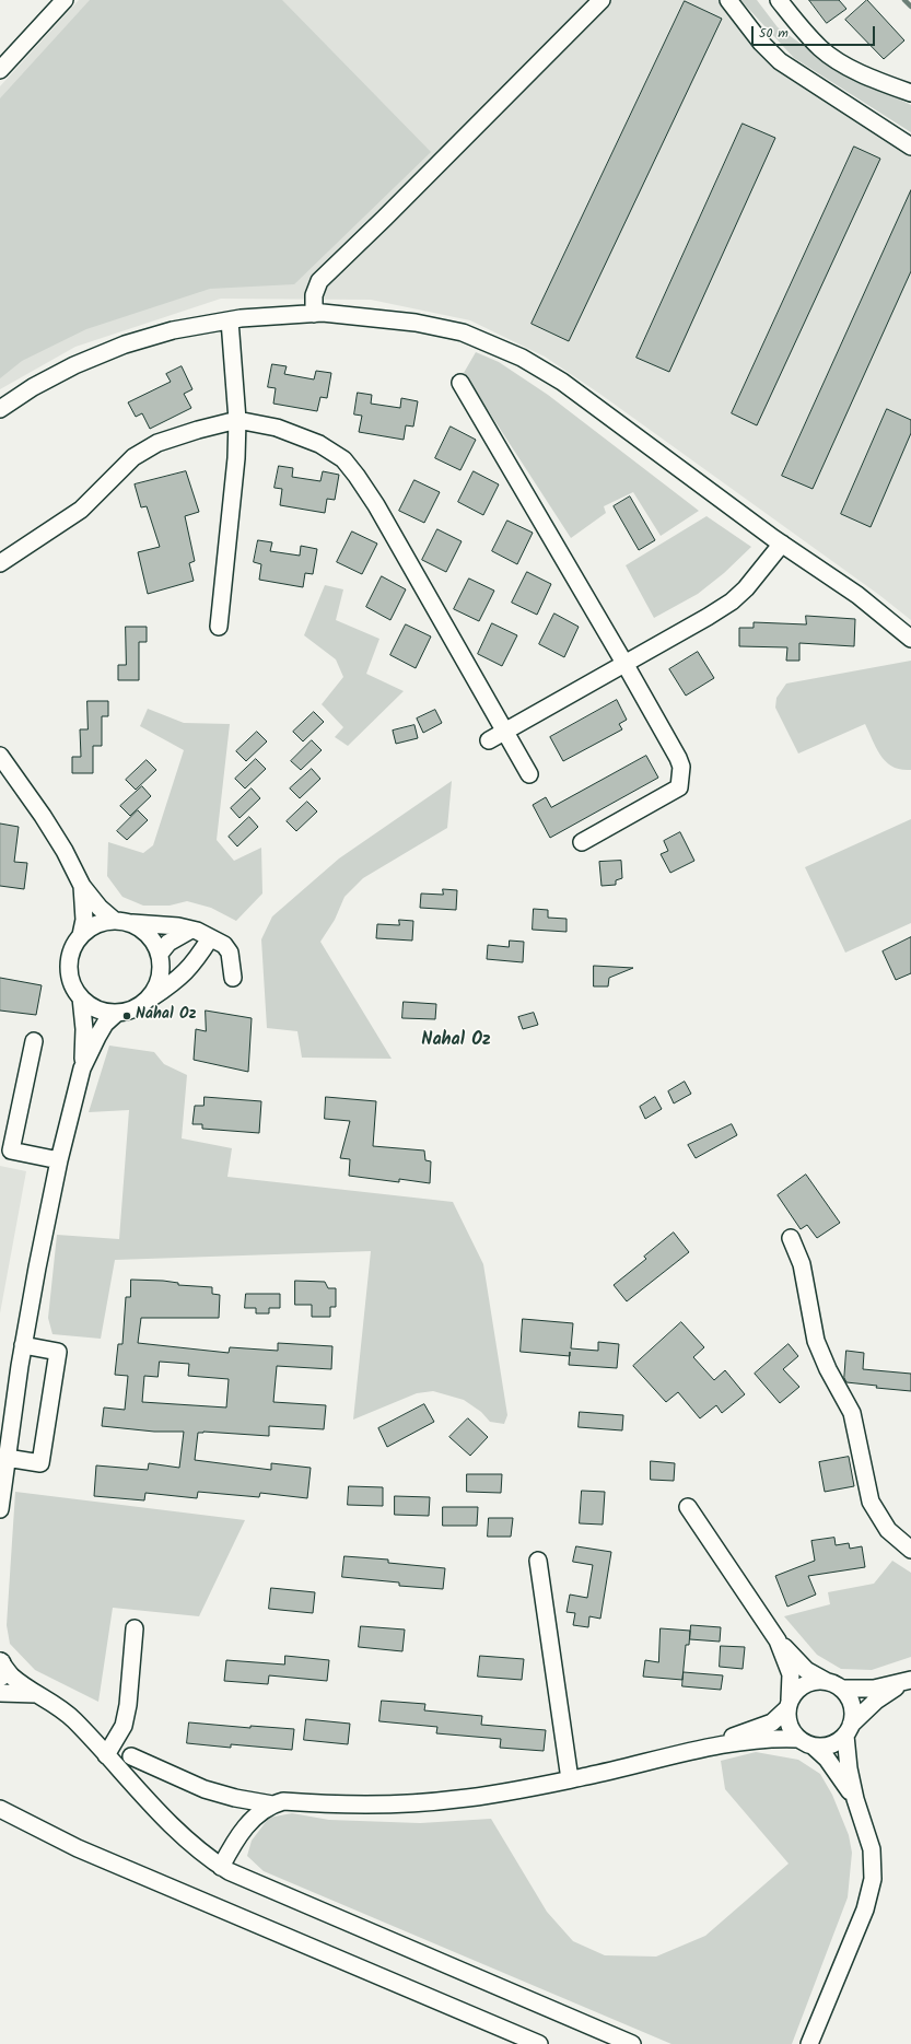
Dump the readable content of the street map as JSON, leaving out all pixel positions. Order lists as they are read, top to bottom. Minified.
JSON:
{"districts":["Nahal Oz"],"places":["Nahal Oz"],"scale_bar":"50 m"}
